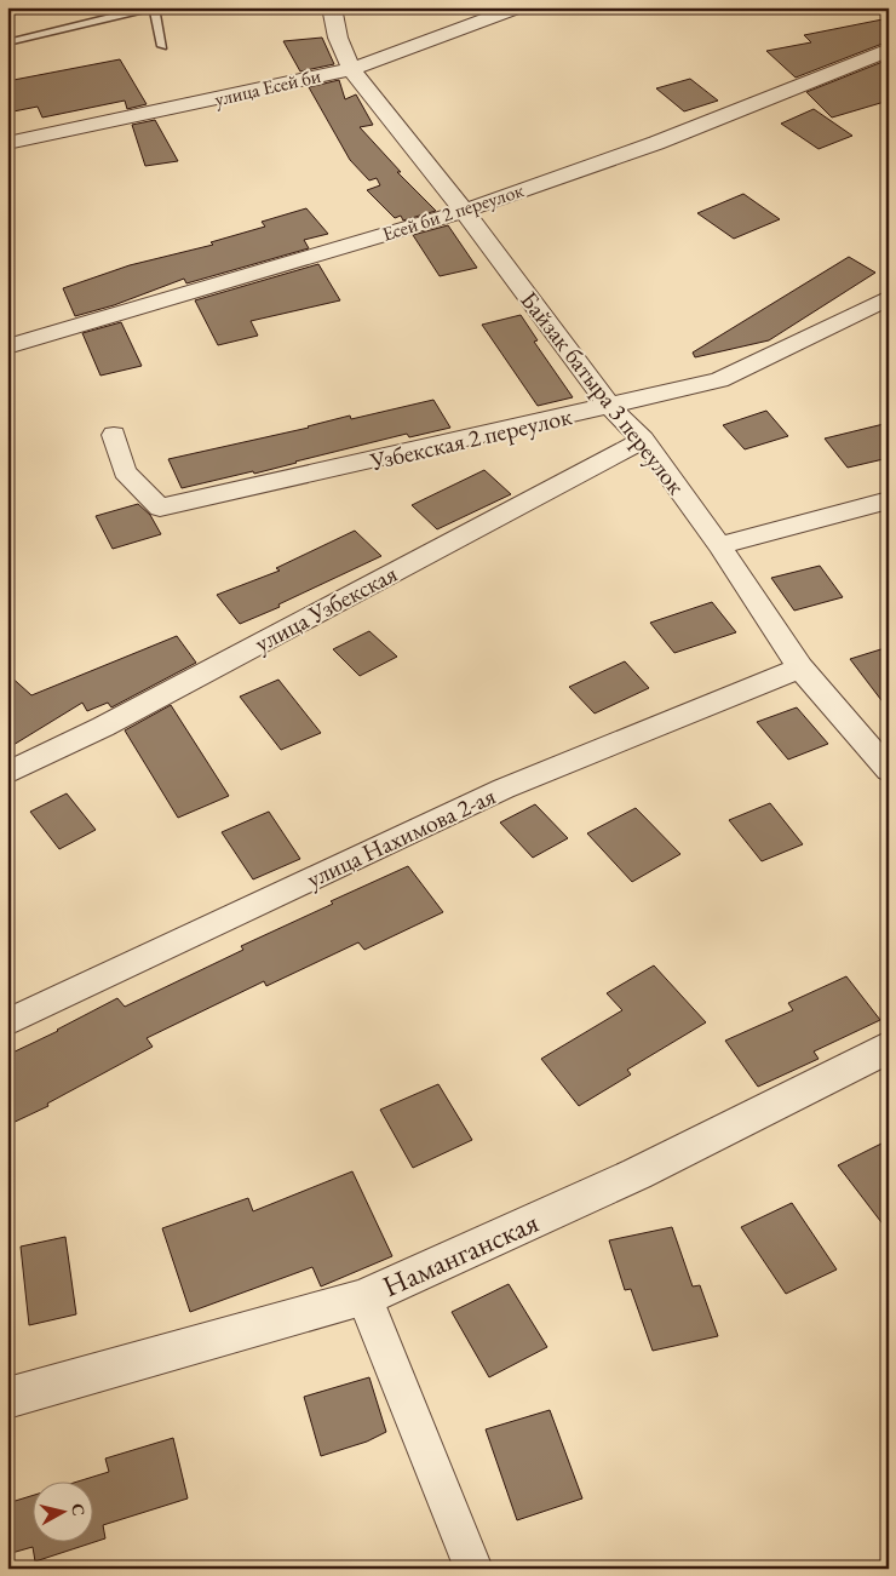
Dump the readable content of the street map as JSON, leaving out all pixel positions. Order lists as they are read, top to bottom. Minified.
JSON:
{"streets":{"street":["улица Есей би","Есей би 2 переулок","Байзак батыра 3 переулок","Узбекская 2 переулок","улица Узбекская","улица Нахимова 2-ая","Наманганская"]},"crossings":[["улица Есей би","Байзак батыра 3 переулок"],["Есей би 2 переулок","Байзак батыра 3 переулок"],["Байзак батыра 3 переулок","Узбекская 2 переулок"],["Байзак батыра 3 переулок","улица Узбекская"],["Байзак батыра 3 переулок","улица Нахимова 2-ая"]],"north":"right"}
